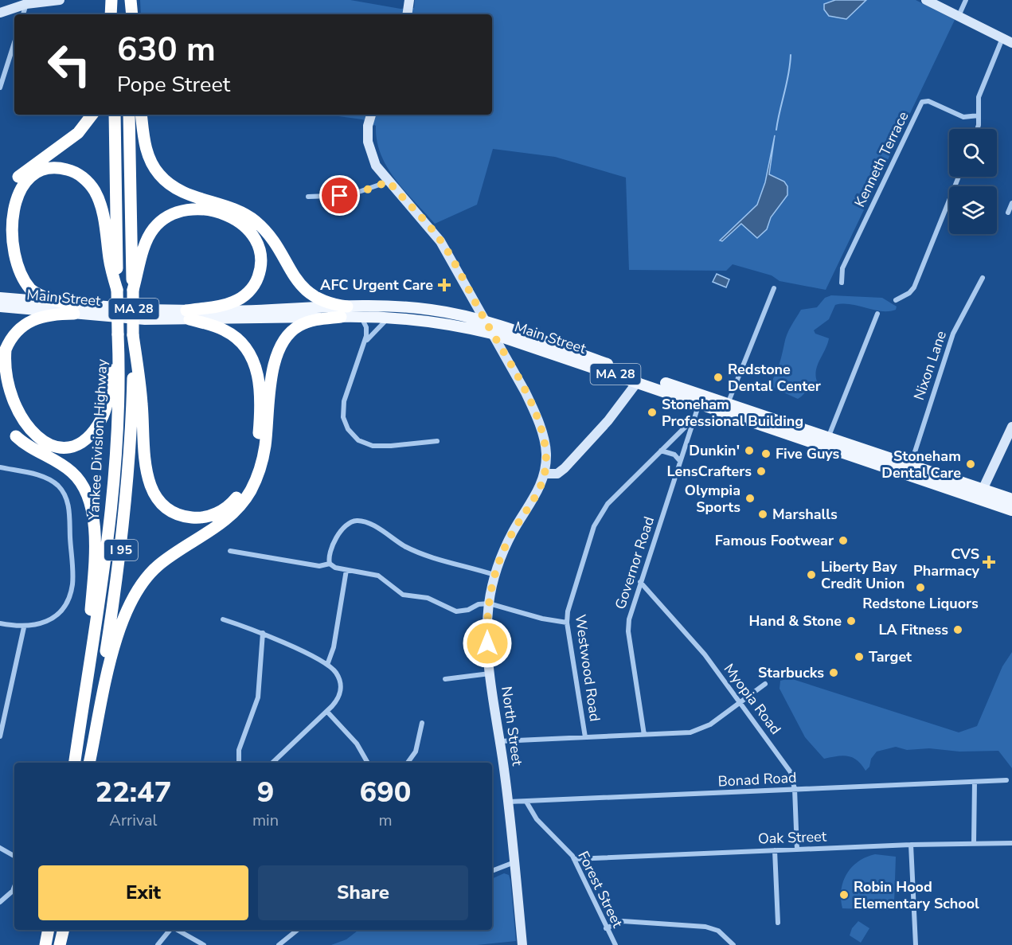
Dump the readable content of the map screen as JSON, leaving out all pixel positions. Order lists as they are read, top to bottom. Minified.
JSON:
{"streets":{"highway":["Yankee Division Highway","I 95"],"main road":["Main Street","MA 28"],"street":["Kenneth Terrace","Nixon Lane","Governor Road","Westwood Road","Myopia Road","North Street","Bonad Road","Oak Street","Forest Street"]},"crossings":[["Main Street","Nixon Lane"],["Main Street","Governor Road"],["Main Street","North Street"],["Governor Road","Westwood Road"],["Governor Road","Myopia Road"],["Myopia Road","Bonad Road"],["Myopia Road","Oak Street"],["North Street","Bonad Road"],["Bonad Road","Forest Street"],["Oak Street","Forest Street"]],"places":{"health":["AFC Urgent Care","CVS Pharmacy"],"other":["Redstone Dental Center","Stoneham Professional Building","Dunkin'","Five Guys","Stoneham Dental Care","LensCrafters","Olympia Sports","Marshalls","Famous Footwear","Liberty Bay Credit Union","Redstone Liquors","Hand & Stone","LA Fitness","Target","Starbucks","Robin Hood Elementary School"]},"page":{"turn":["630 m","Pope Street"],"eta":["22:47","Arrival","9","min","690","m"],"buttons":["Exit","Share"]}}
